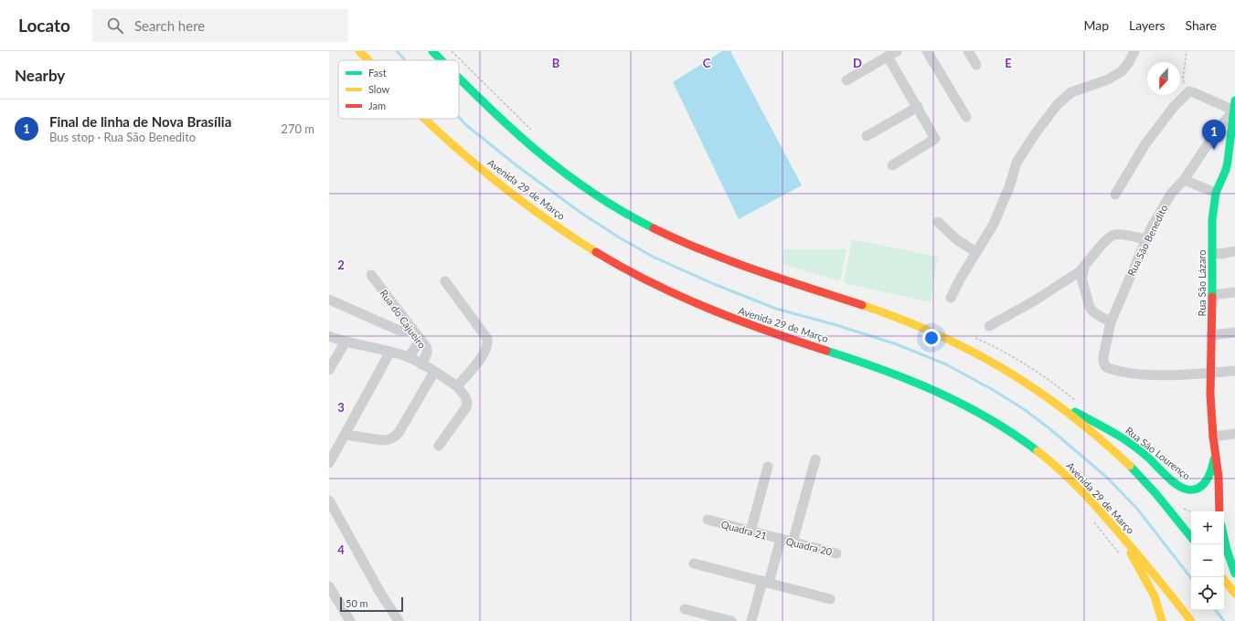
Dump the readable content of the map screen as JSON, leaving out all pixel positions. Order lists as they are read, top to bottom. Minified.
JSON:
{"streets":{"main road":["Avenida 29 de Março","Rua São Lázaro","Rua São Lourenço"],"street":["Rua São Benedito","Rua do Cajueiro","Quadra 21","Quadra 20"]},"crossings":[["Rua São Benedito","Rua São Lázaro"],["Rua São Benedito","Rua São Lourenço"],["Rua São Lázaro","Rua São Lourenço"],["Quadra 21","Quadra 20"]],"legend":["Fast","Slow","Jam"],"scale_bar":"50 m","north":"bottom","page":{"header":"Locato","search":"Search here","nav":["Map","Layers","Share"],"heading":"Nearby","list":[{"mark":"1","name":"Final de linha de Nova Brasília","note":"Bus stop · Rua São Benedito","value":"270 m"}],"pins":"1","map_buttons":["+","−"],"scale":"50 m"},"grid":{"columns":["B","C","D","E"],"rows":["2","3","4"]}}
